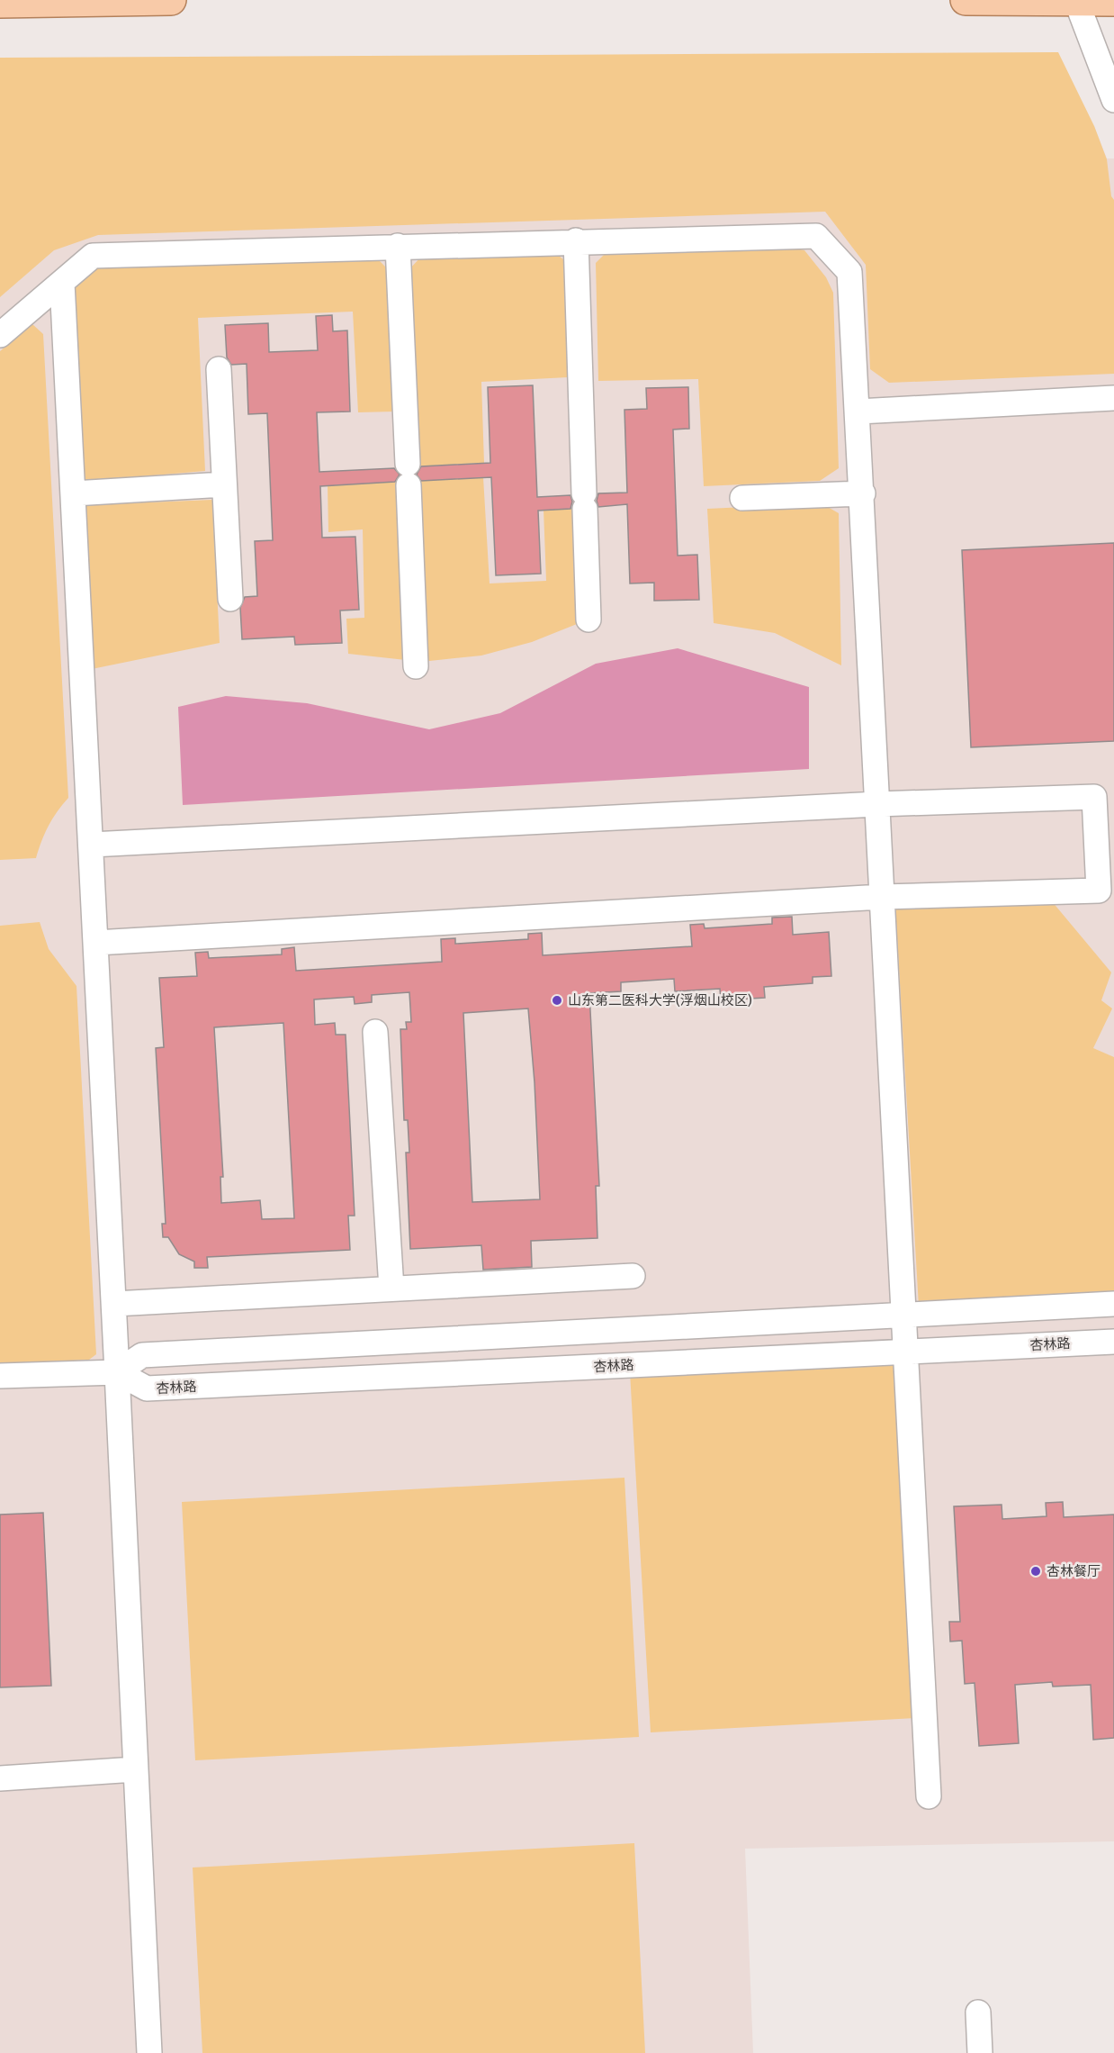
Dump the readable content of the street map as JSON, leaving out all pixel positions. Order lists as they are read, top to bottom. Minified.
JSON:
{"streets":{"street":["杏林路"]},"places":["山东第二医科大学(浮烟山校区)","杏林餐厅"]}
